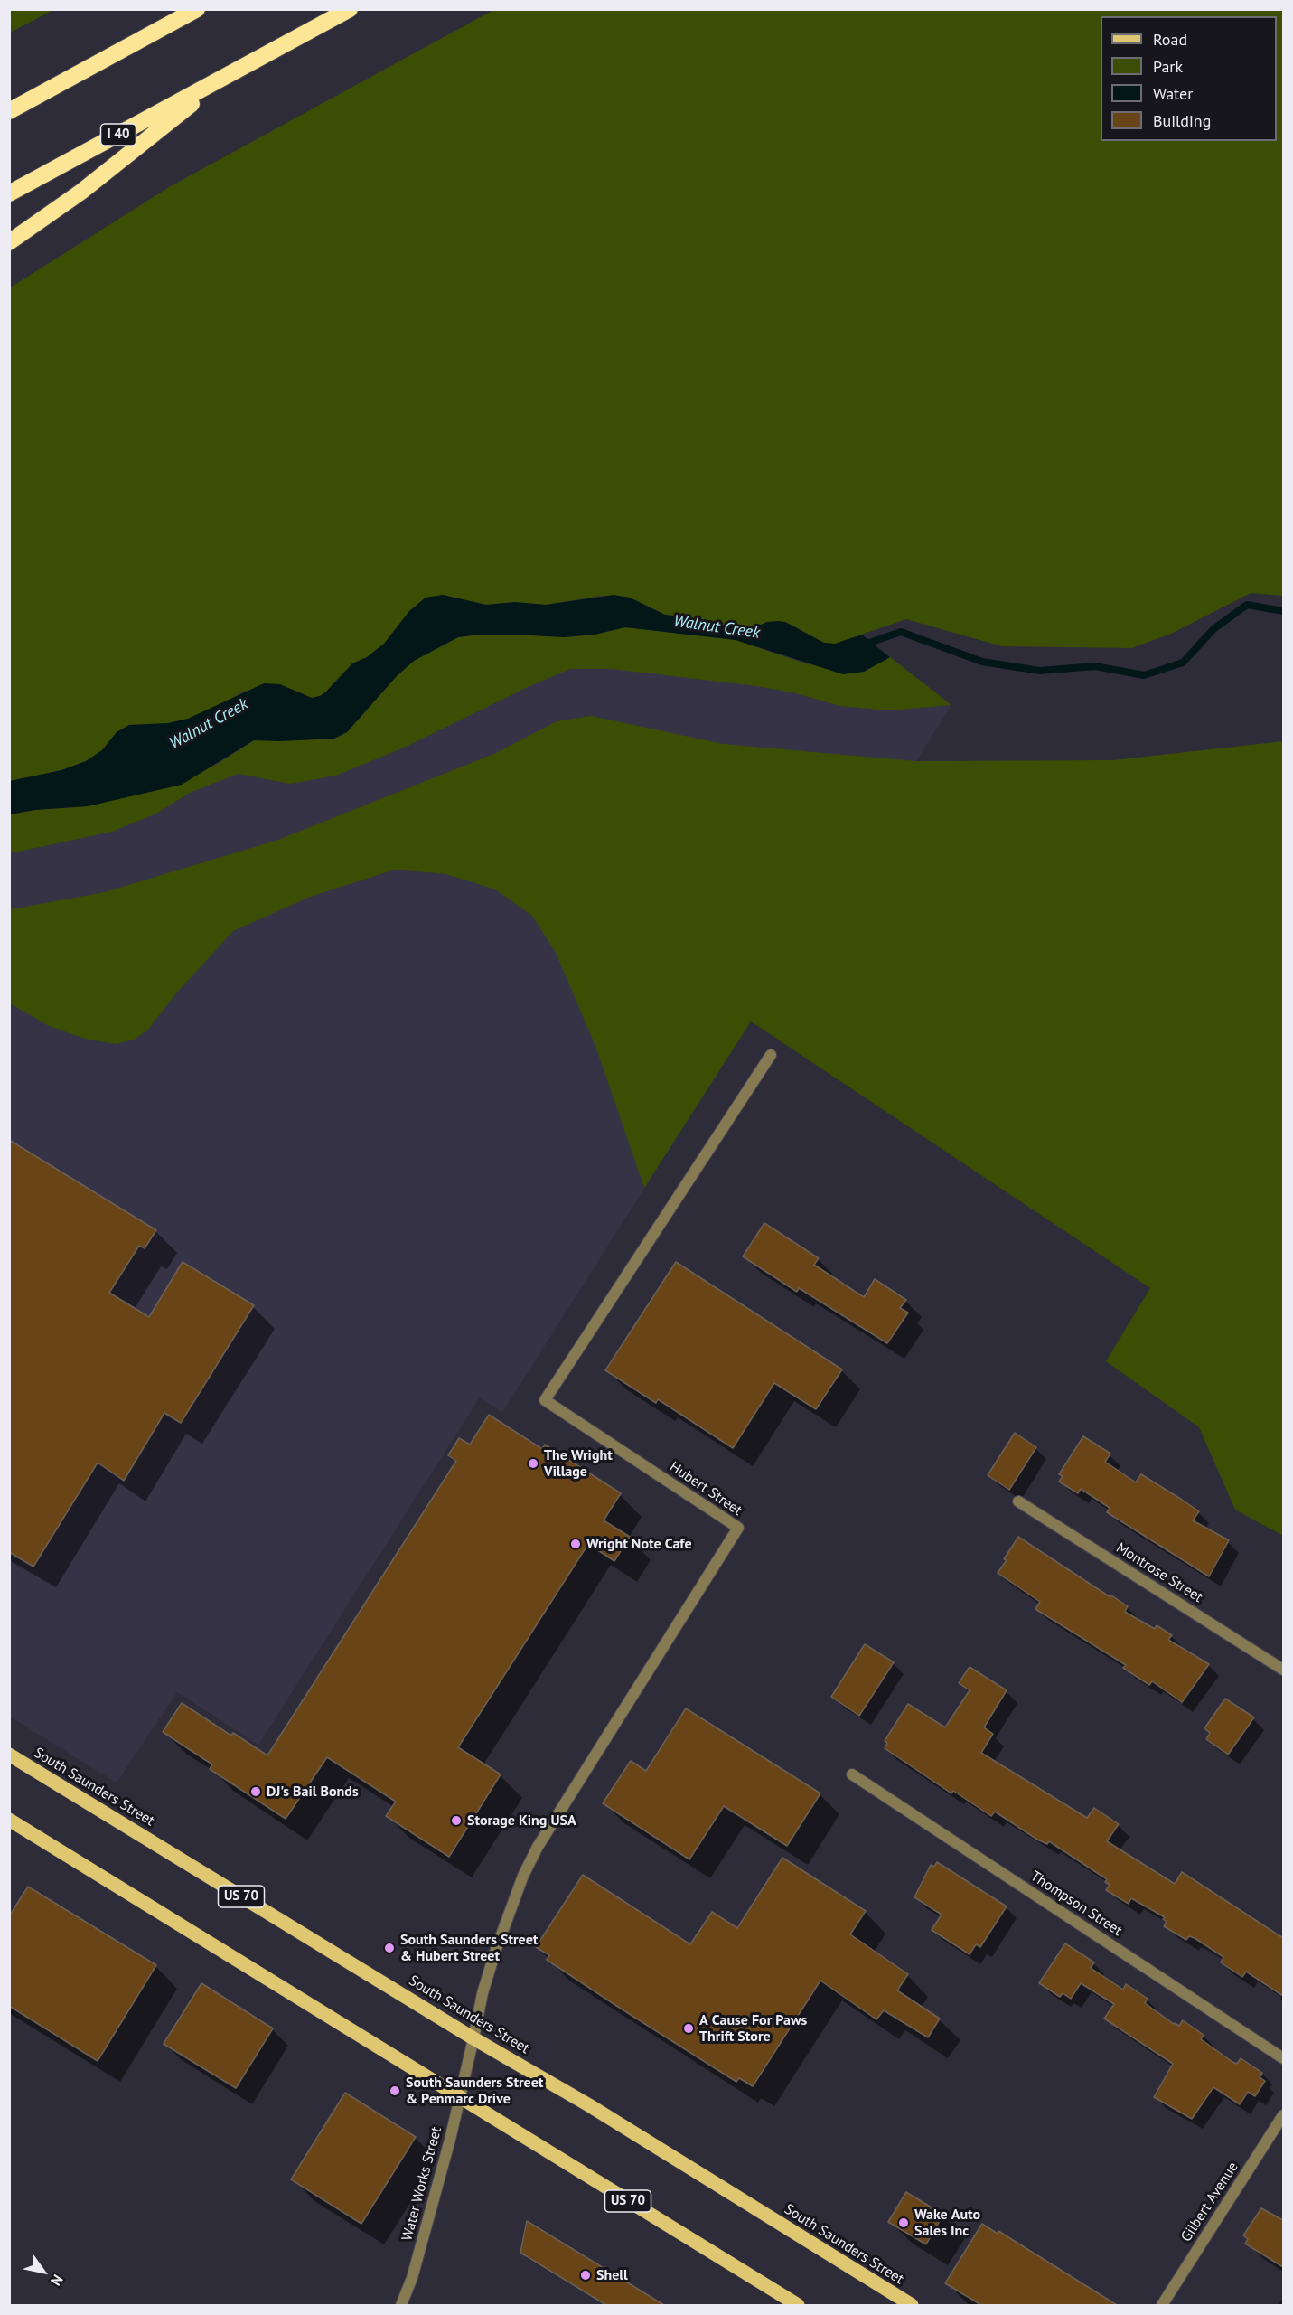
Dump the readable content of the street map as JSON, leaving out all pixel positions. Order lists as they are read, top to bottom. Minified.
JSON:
{"streets":{"highway":["I 40"],"main road":["South Saunders Street","US 70"],"street":["Hubert Street","Montrose Street","Thompson Street","Water Works Street","Gilbert Avenue"]},"crossings":[["Hubert Street","South Saunders Street"],["Hubert Street","Water Works Street"],["South Saunders Street","Water Works Street"],["US 70","Water Works Street"]],"water":["Walnut Creek"],"places":["The Wright Village","Wright Note Cafe","DJ's Bail Bonds","Storage King USA","South Saunders Street & Hubert Street","A Cause For Paws Thrift Store","South Saunders Street & Penmarc Drive","Wake Auto Sales Inc","Shell"],"legend":["Road","Park","Water","Building"],"north":"bottom right"}
